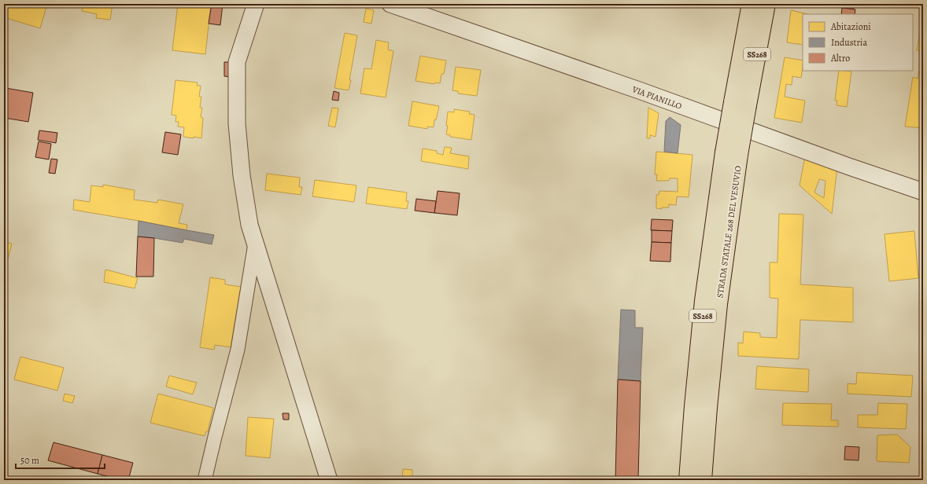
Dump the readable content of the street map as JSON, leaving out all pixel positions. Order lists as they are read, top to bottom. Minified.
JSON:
{"streets":{"highway":["SS268","STRADA STATALE 268 DEL VESUVIO"],"street":["VIA PIANILLO"]},"legend":["Abitazioni","Industria","Altro"],"scale_bar":"50 m"}
